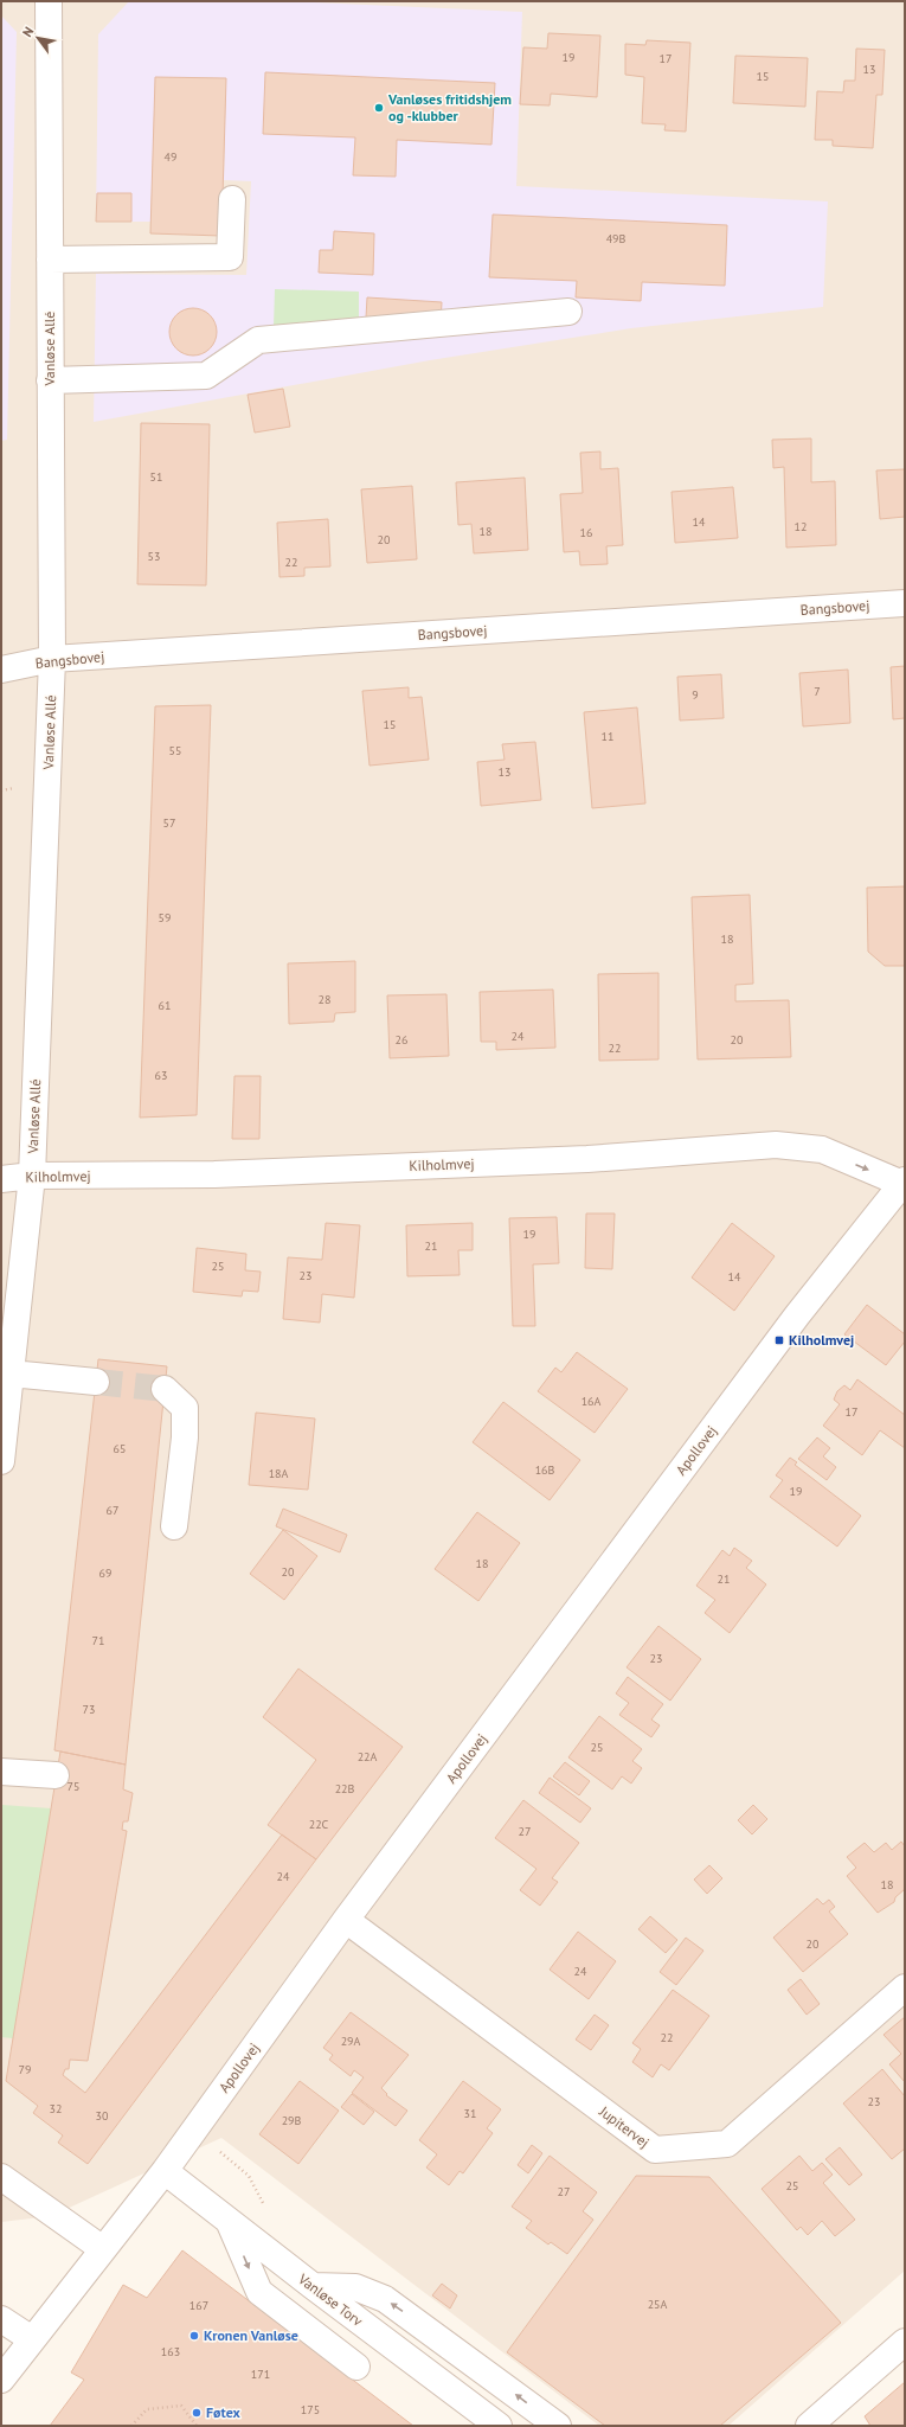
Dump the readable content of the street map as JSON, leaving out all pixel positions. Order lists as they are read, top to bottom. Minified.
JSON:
{"streets":{"street":["Vanløse Allé","Bangsbovej","Kilholmvej","Apollovej","Jupitervej","Vanløse Torv"]},"crossings":[["Vanløse Allé","Bangsbovej"],["Vanløse Allé","Kilholmvej"],["Kilholmvej","Apollovej"],["Apollovej","Jupitervej"],["Apollovej","Vanløse Torv"]],"one_way":["Kilholmvej"],"places":{"other":["Vanløses fritidshjem og -klubber","Kronen Vanløse","Føtex"],"transit":["Kilholmvej"]},"house_numbers":["19","17","13","15","49","49B","51","14","12","18","16","20","53","22","7","9","15","11","55","13","57","59","18","28","61","24","26","20","22","63","19","21","25","23","14","16A","17","65","16B","18A","19","67","18","20","69","21","71","23","73","25","22A","75","22B","22C","27","24","18","20","24","22","29A","79","23","32","31","30","29B","25","27","25A","167","163","171","175"],"north":"top left"}
